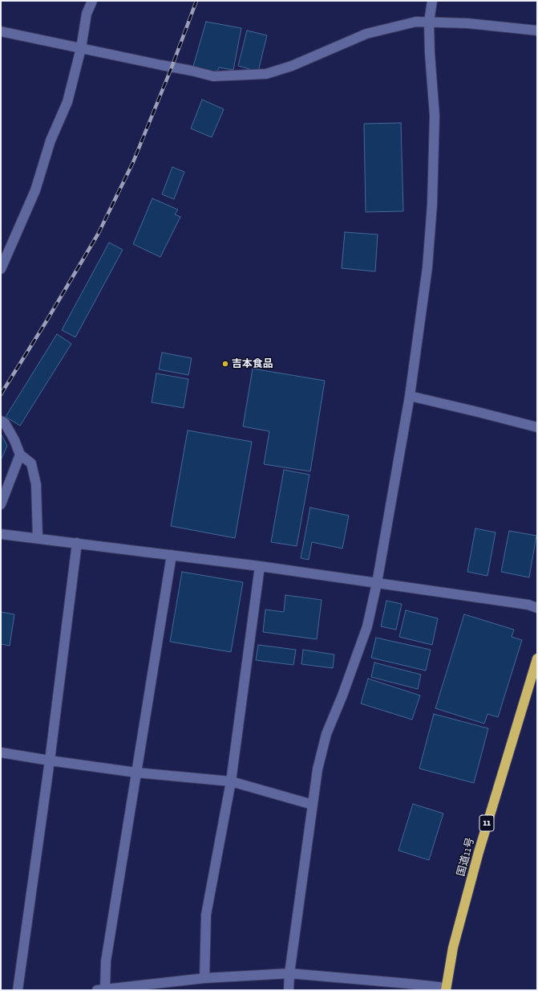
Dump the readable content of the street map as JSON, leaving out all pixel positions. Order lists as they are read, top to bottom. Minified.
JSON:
{"streets":{"highway":["11","国道11号"]},"places":["吉本食品"]}
